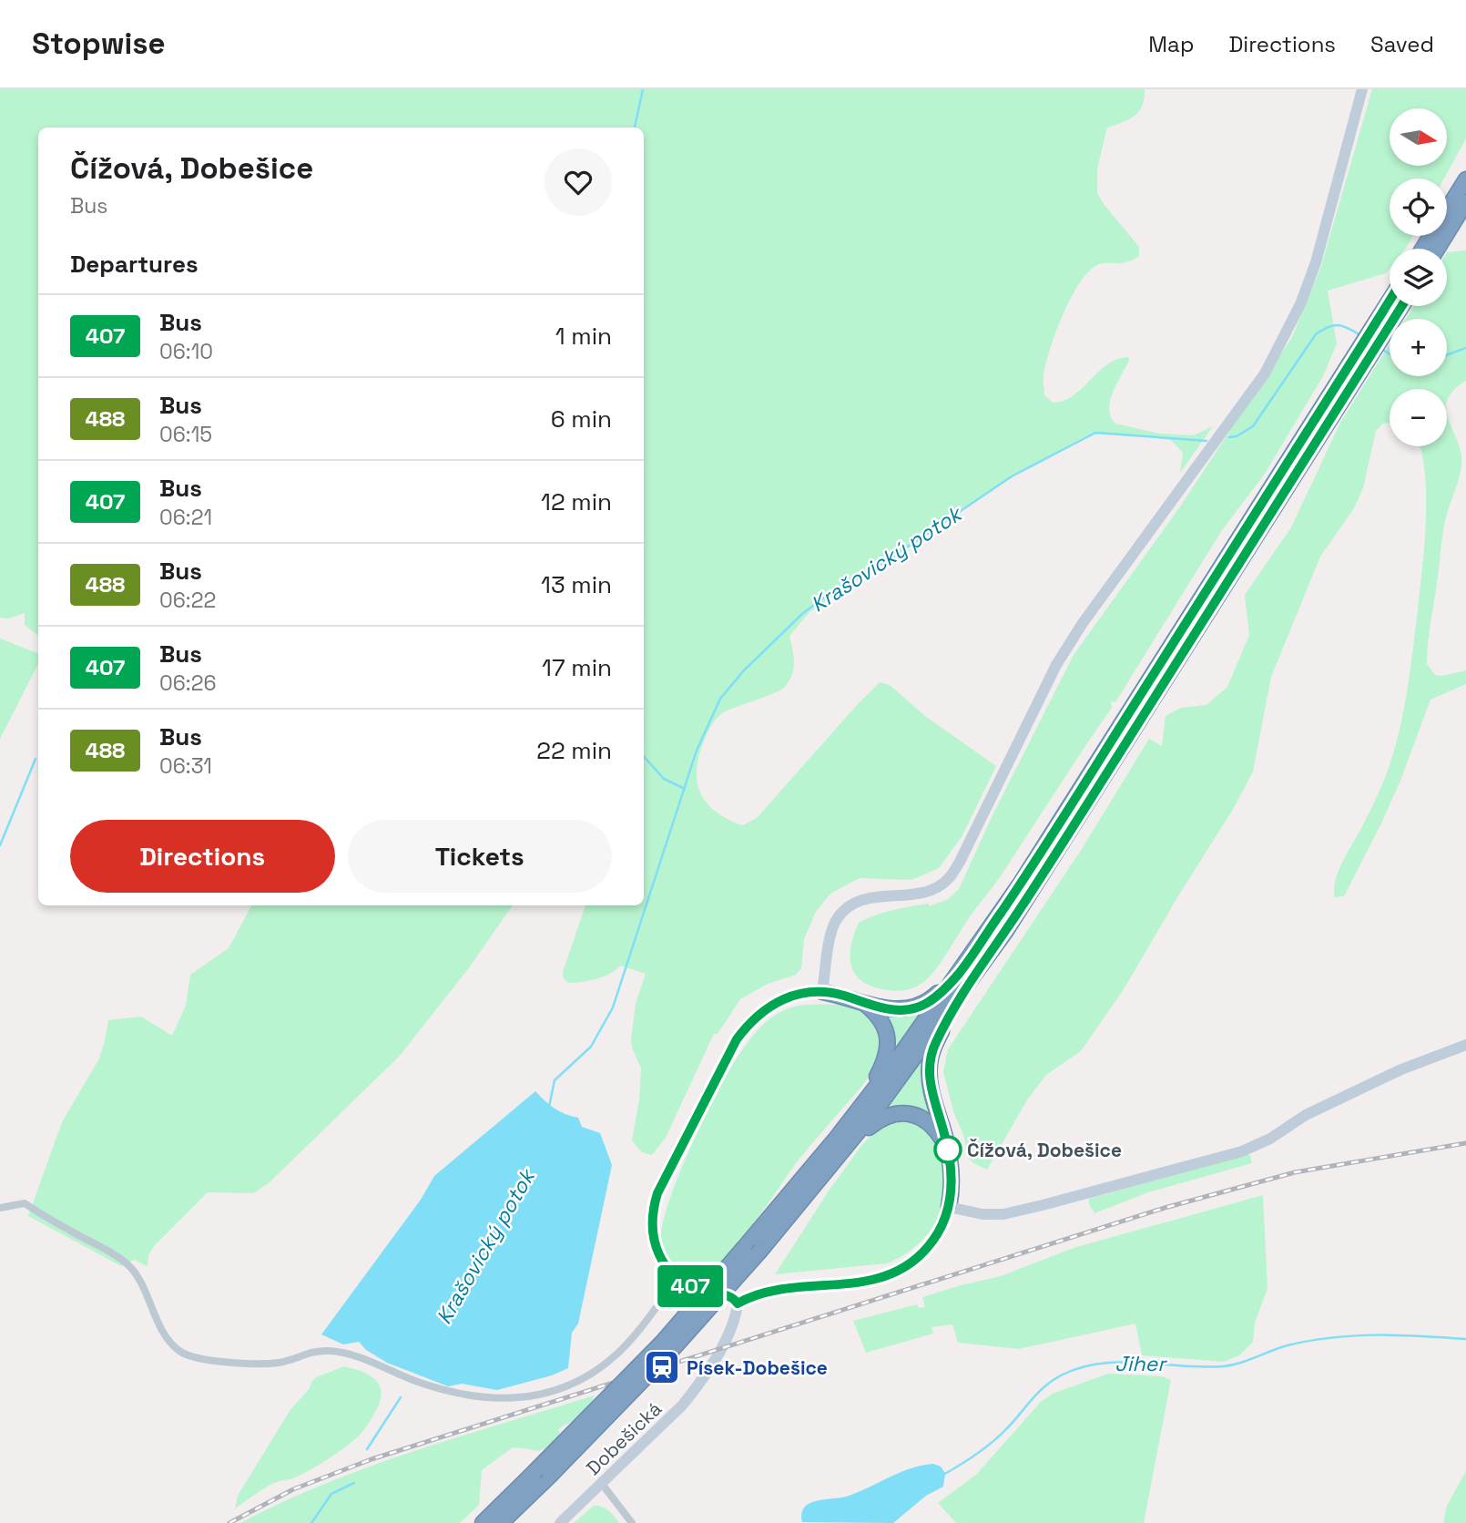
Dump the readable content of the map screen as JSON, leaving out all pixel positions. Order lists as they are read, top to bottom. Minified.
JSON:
{"streets":{"street":["Dobešická"]},"water":["Krašovický potok","Jiher"],"places":{"other":["Čížová, Dobešice"],"station":["Písek-Dobešice"]},"lines":["bus line 407"],"north":"right","page":{"header":"Stopwise","nav":["Map","Directions","Saved"],"on_map":"407","map_buttons":["+","−"],"heading":[["Čížová, Dobešice","Bus"],"Departures"],"list":[{"mark":"407","name":"Bus","note":"06:10","value":"1 min"},{"mark":"488","name":"Bus","note":"06:15","value":"6 min"},{"mark":"407","name":"Bus","note":"06:21","value":"12 min"},{"mark":"488","name":"Bus","note":"06:22","value":"13 min"},{"mark":"407","name":"Bus","note":"06:26","value":"17 min"},{"mark":"488","name":"Bus","note":"06:31","value":"22 min"}],"buttons":["Directions","Tickets"]}}
